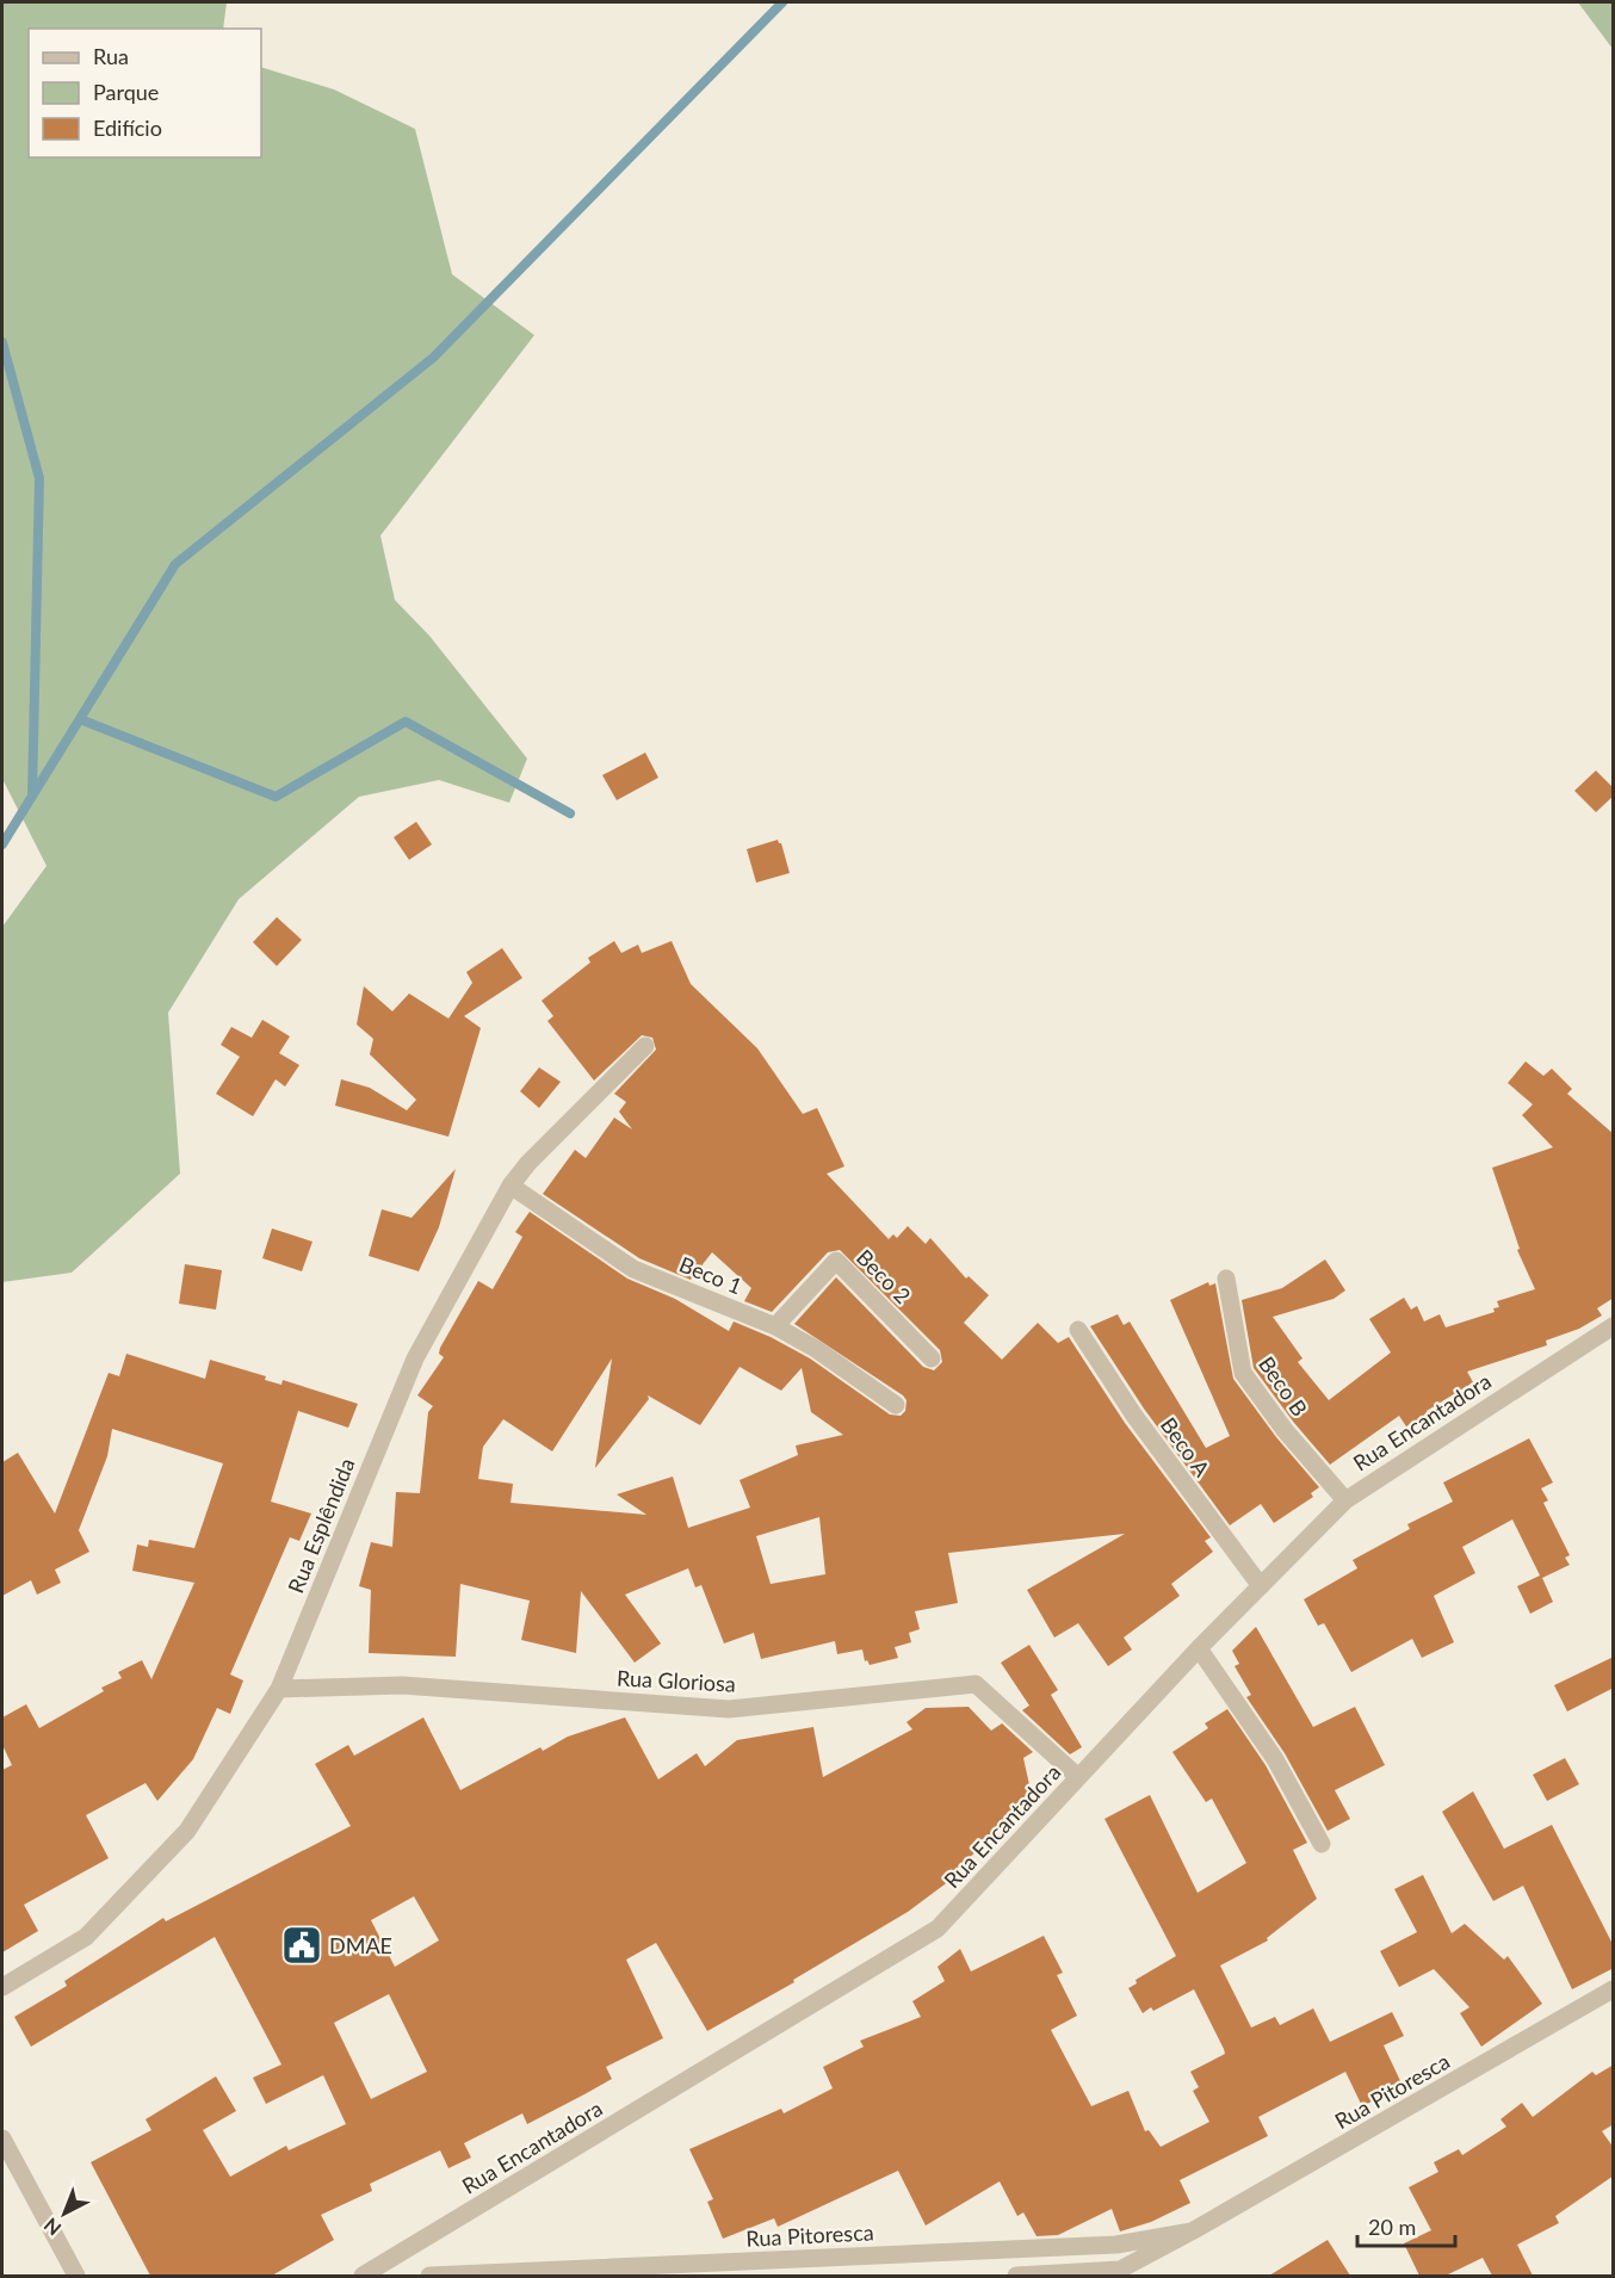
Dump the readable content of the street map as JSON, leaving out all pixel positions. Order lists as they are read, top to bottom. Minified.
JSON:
{"streets":{"street":["Beco 1","Beco 2","Beco B","Rua Encantadora","Beco A","Rua Esplêndida","Rua Gloriosa","Rua Pitoresca"]},"crossings":[["Beco 1","Beco 2"],["Beco 1","Rua Esplêndida"],["Beco B","Rua Encantadora"],["Rua Encantadora","Beco A"],["Rua Encantadora","Rua Gloriosa"],["Rua Esplêndida","Rua Gloriosa"]],"places":{"public building":["DMAE"]},"legend":["Rua","Parque","Edifício"],"scale_bar":"20 m","north":"bottom left"}
